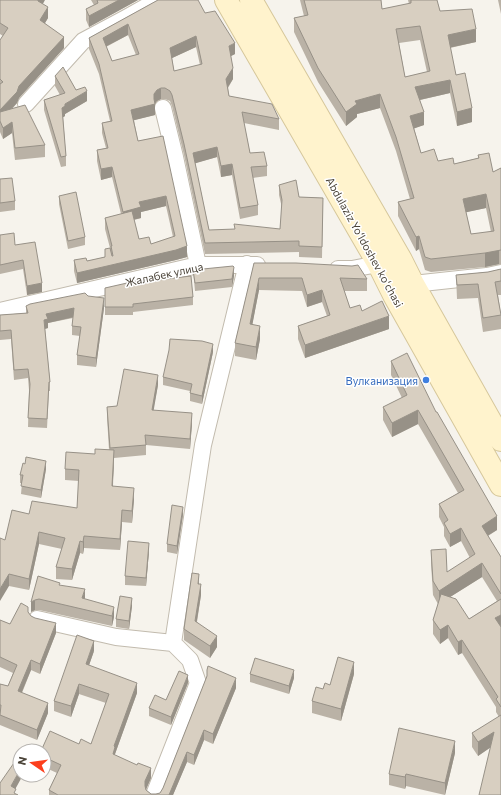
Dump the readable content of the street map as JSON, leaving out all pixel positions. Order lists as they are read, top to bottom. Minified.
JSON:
{"streets":{"main road":["Abdulaziz Yoʻldoshev koʻchasi"],"street":["Жалабек улица"]},"places":["Вулканизация"],"north":"left"}
